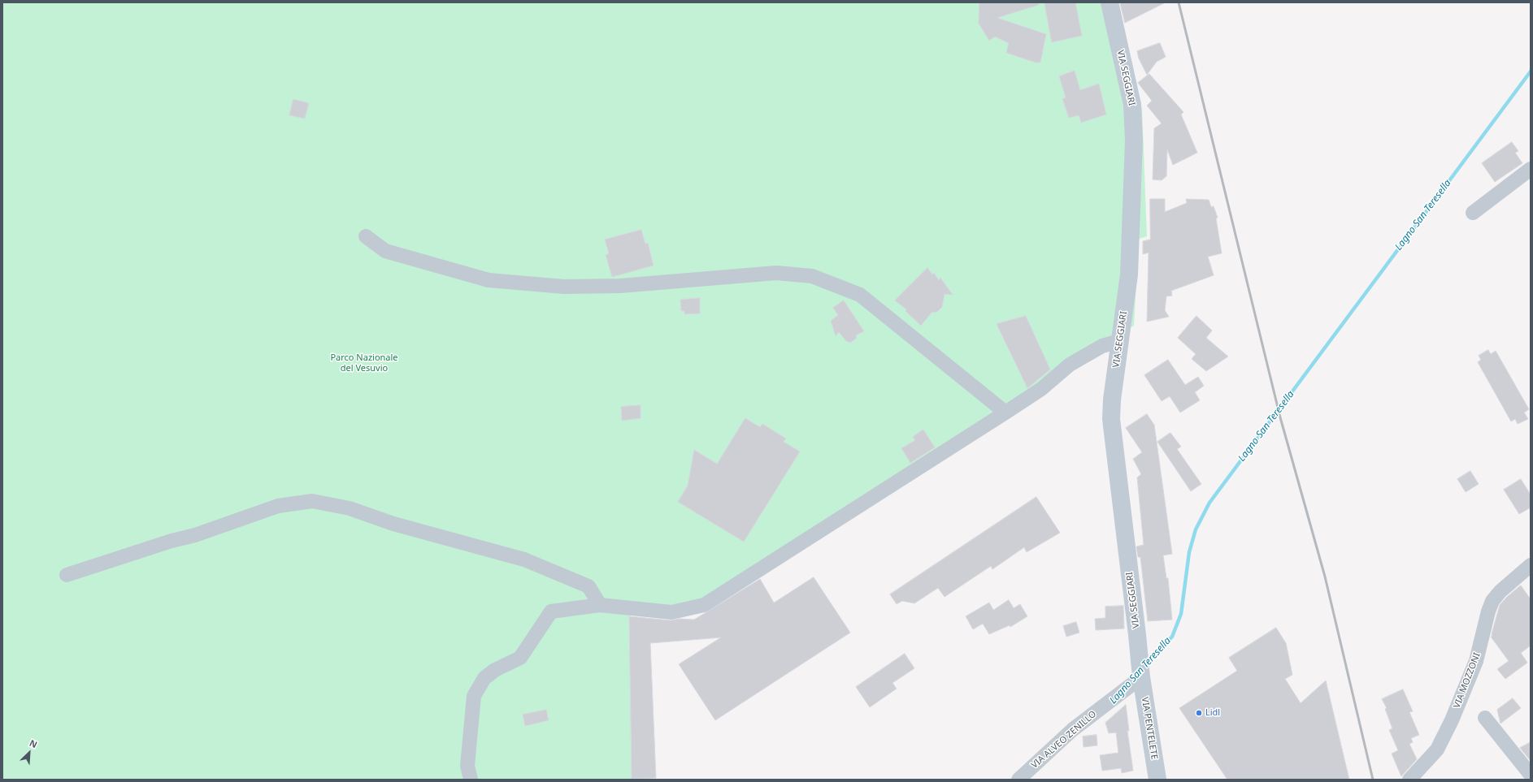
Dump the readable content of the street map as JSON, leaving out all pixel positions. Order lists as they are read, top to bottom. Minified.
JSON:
{"streets":{"main road":["VIA SEGGIARI","VIA PENTELETE"],"street":["VIA MOZZONI","VIA ALVEO ZENILLO"]},"crossings":[["VIA SEGGIARI","VIA PENTELETE"],["VIA SEGGIARI","VIA ALVEO ZENILLO"],["VIA PENTELETE","VIA ALVEO ZENILLO"]],"water":["Lagno San Teresella"],"parks":["Parco Nazionale del Vesuvio"],"places":["Lidl"],"north":"top right"}
